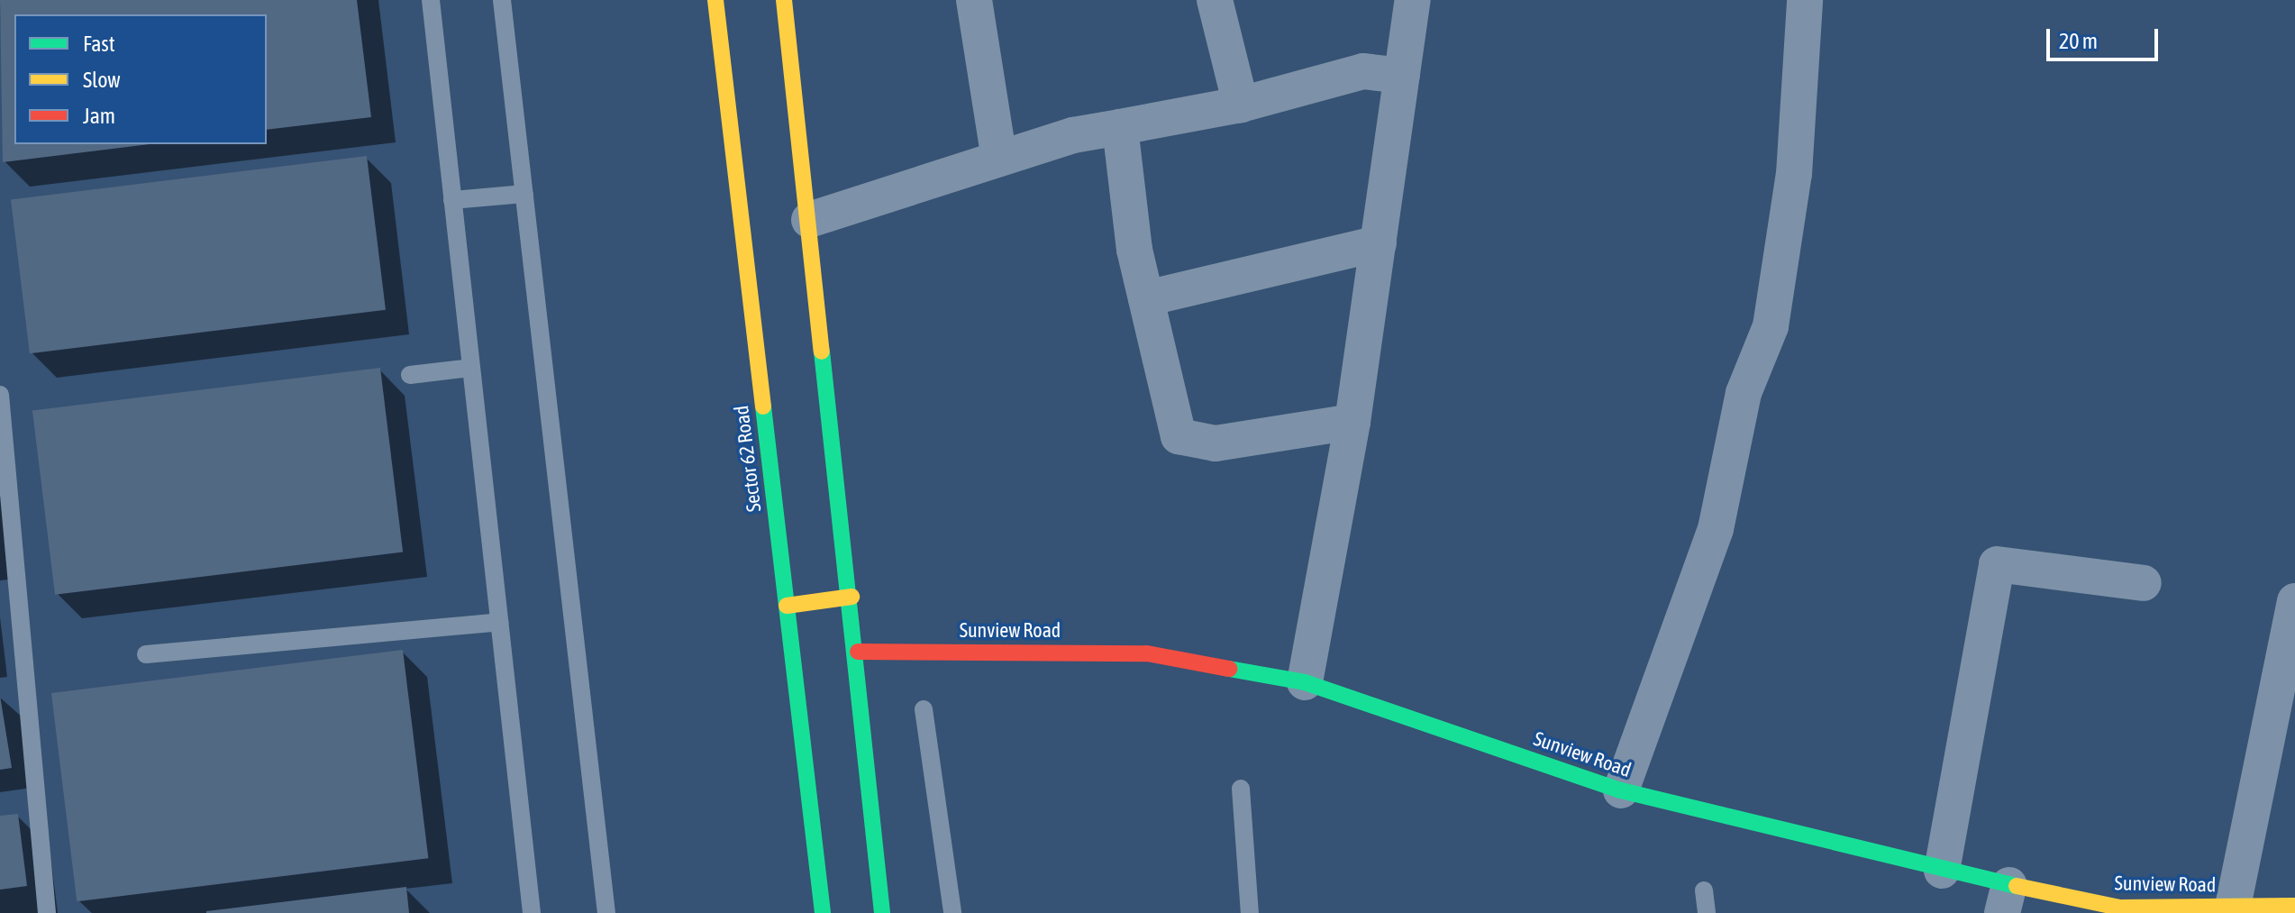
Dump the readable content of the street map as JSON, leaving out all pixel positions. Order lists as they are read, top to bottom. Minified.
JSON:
{"streets":{"street":["Sector 62 Road","Sunview Road"]},"legend":["Fast","Slow","Jam"],"scale_bar":"20 m"}
